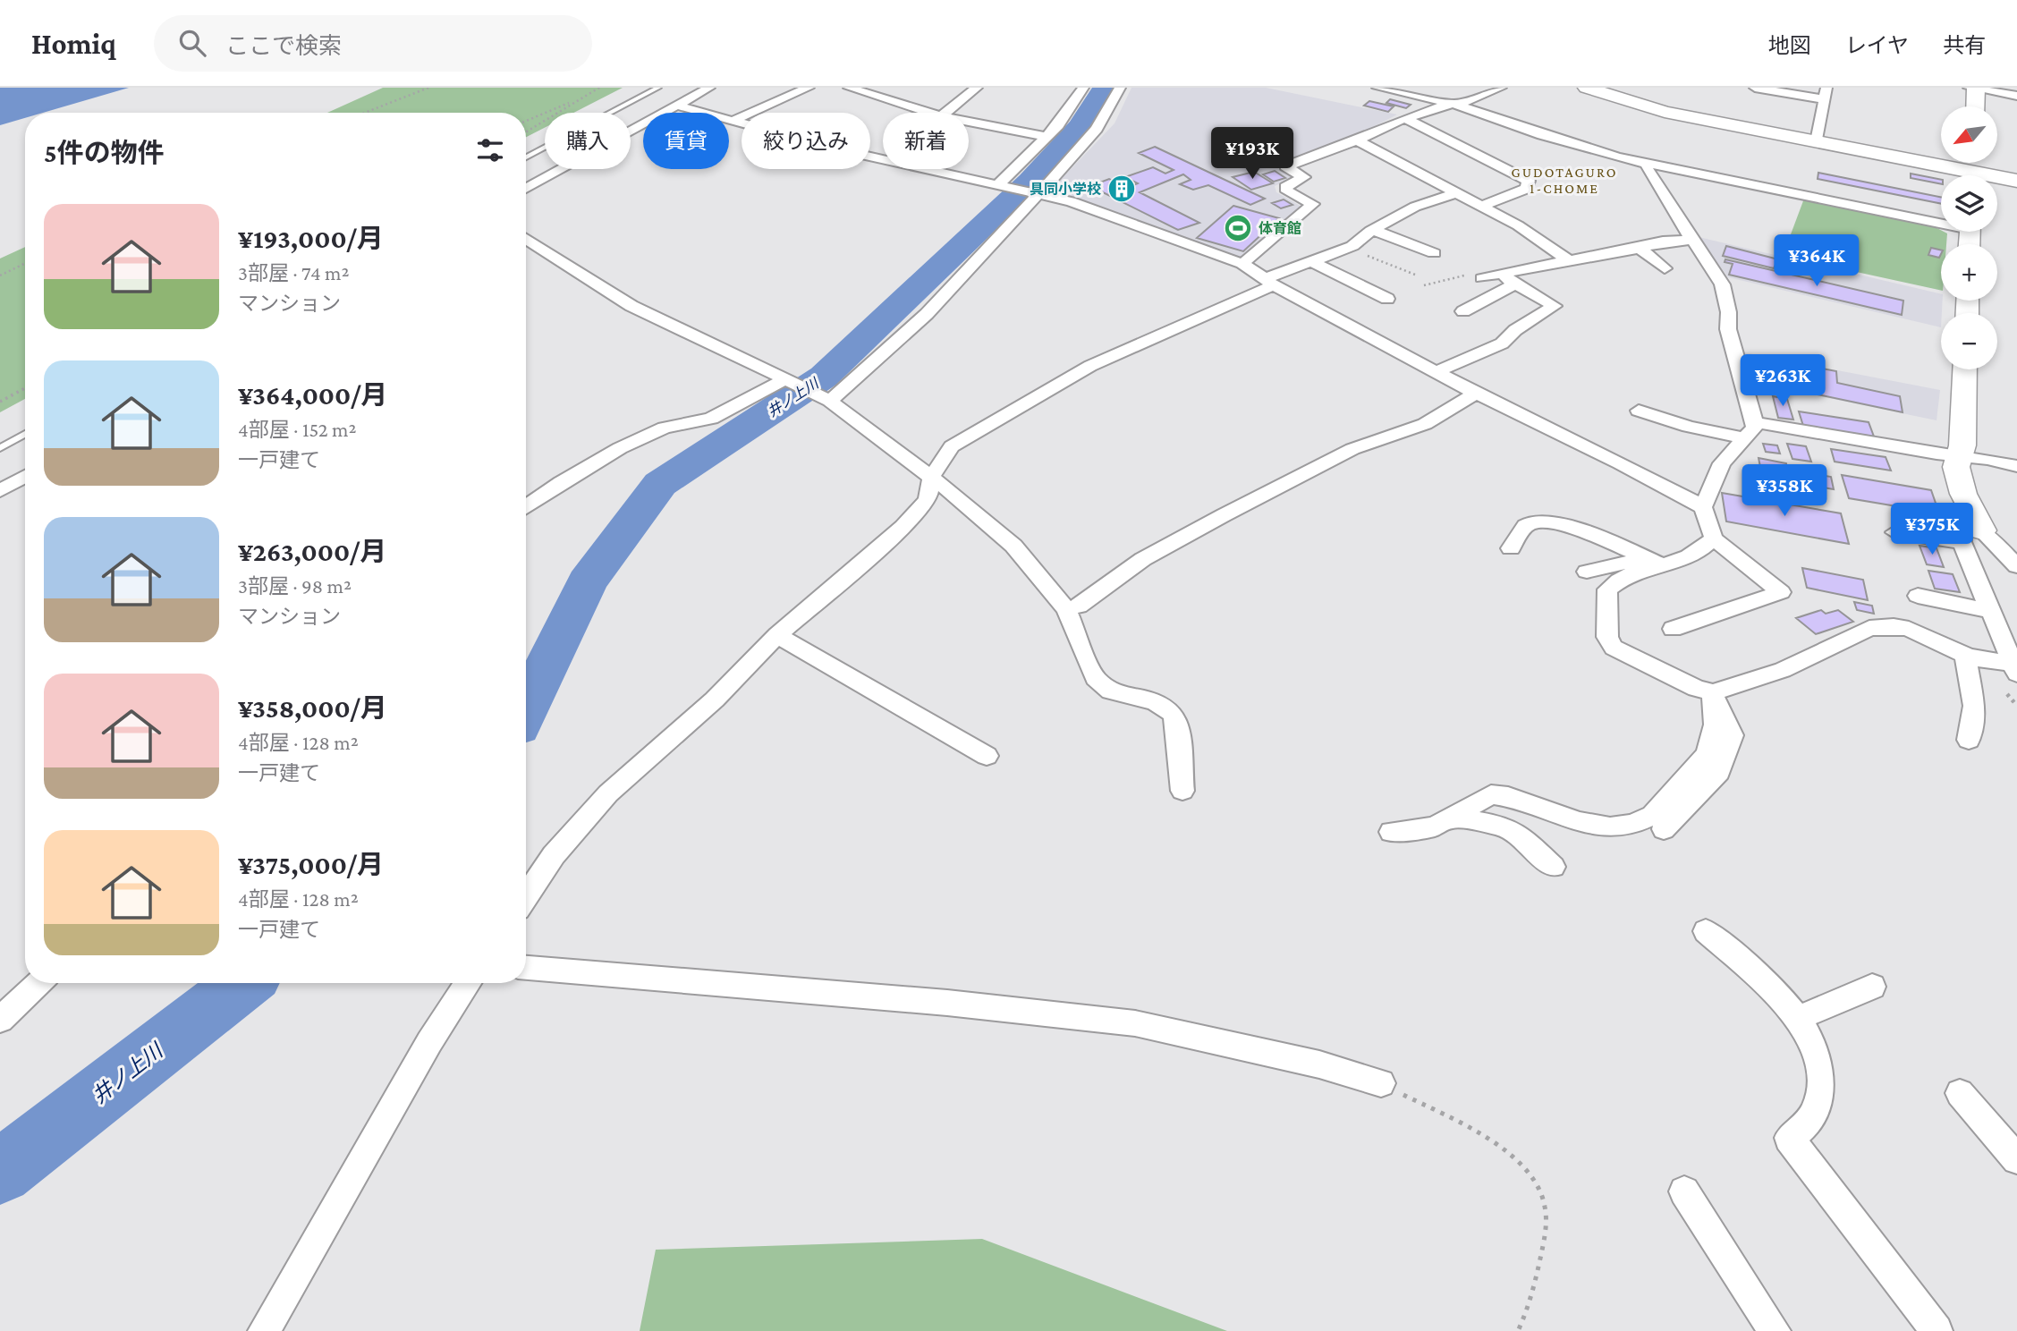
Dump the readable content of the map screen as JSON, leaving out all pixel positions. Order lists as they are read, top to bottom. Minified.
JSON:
{"districts":["GUDOTAGURO 1-CHOME"],"water":["井ノ上川"],"places":{"building":["具同小学校"],"sports":["体育館"]},"north":"bottom left","page":{"header":"Homiq","search":"ここで検索","nav":["地図","レイヤ","共有"],"map_buttons":["+","−"],"chip":["購入","賃貸","絞り込み","新着"],"heading":"5件の物件","price":["¥193K","¥364K","¥263K","¥358K","¥375K"],"list":[{"name":"¥193,000/月","note":"3部屋 · 74 m² · マンション"},{"name":"¥364,000/月","note":"4部屋 · 152 m² · 一戸建て"},{"name":"¥263,000/月","note":"3部屋 · 98 m² · マンション"},{"name":"¥358,000/月","note":"4部屋 · 128 m² · 一戸建て"},{"name":"¥375,000/月","note":"4部屋 · 128 m² · 一戸建て"}]}}
